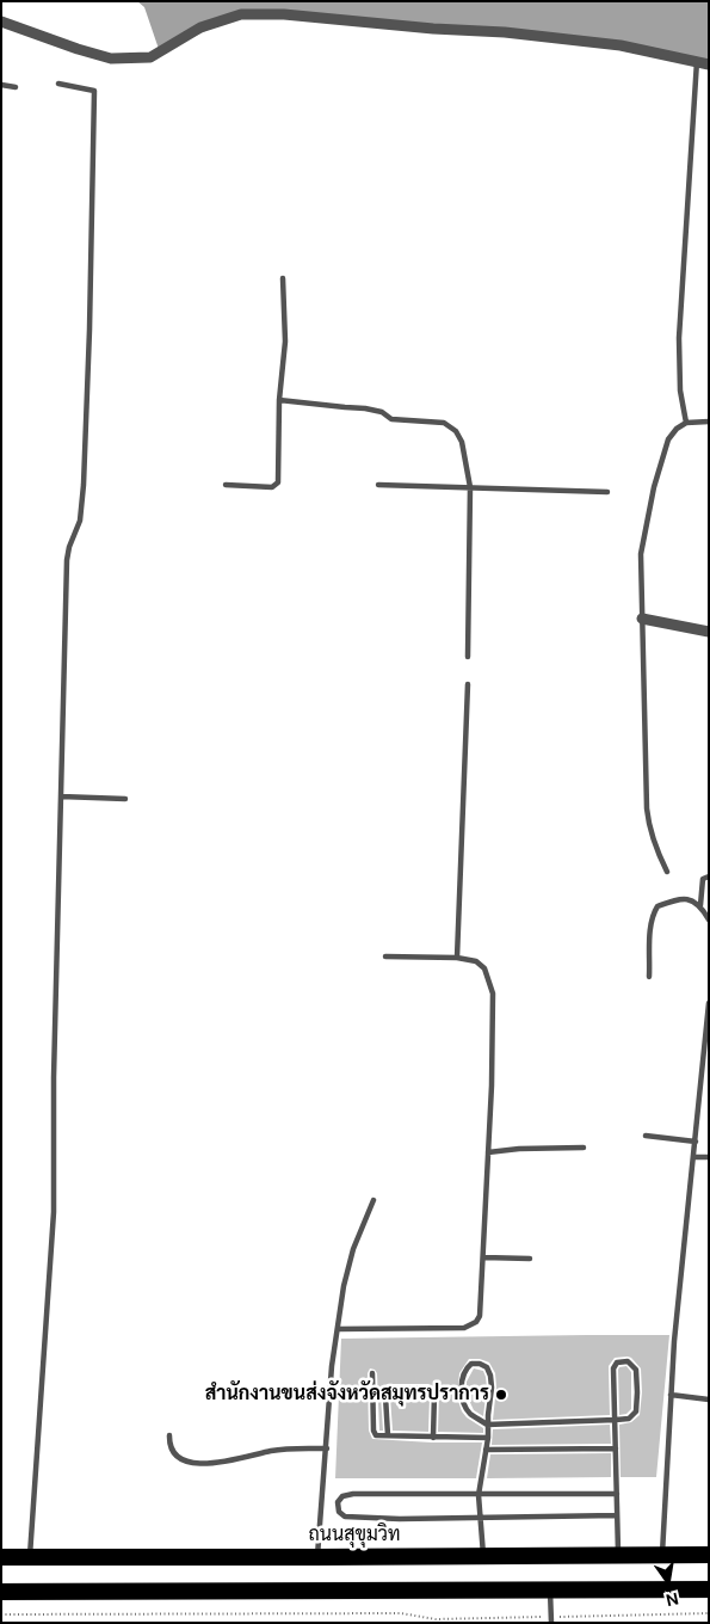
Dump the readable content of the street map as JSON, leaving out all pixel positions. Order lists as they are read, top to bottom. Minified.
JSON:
{"streets":{"highway":["ถนนสุขุมวิท"]},"places":["สำนักงานขนส่งจังหวัดสมุทรปราการ"],"north":"bottom"}
